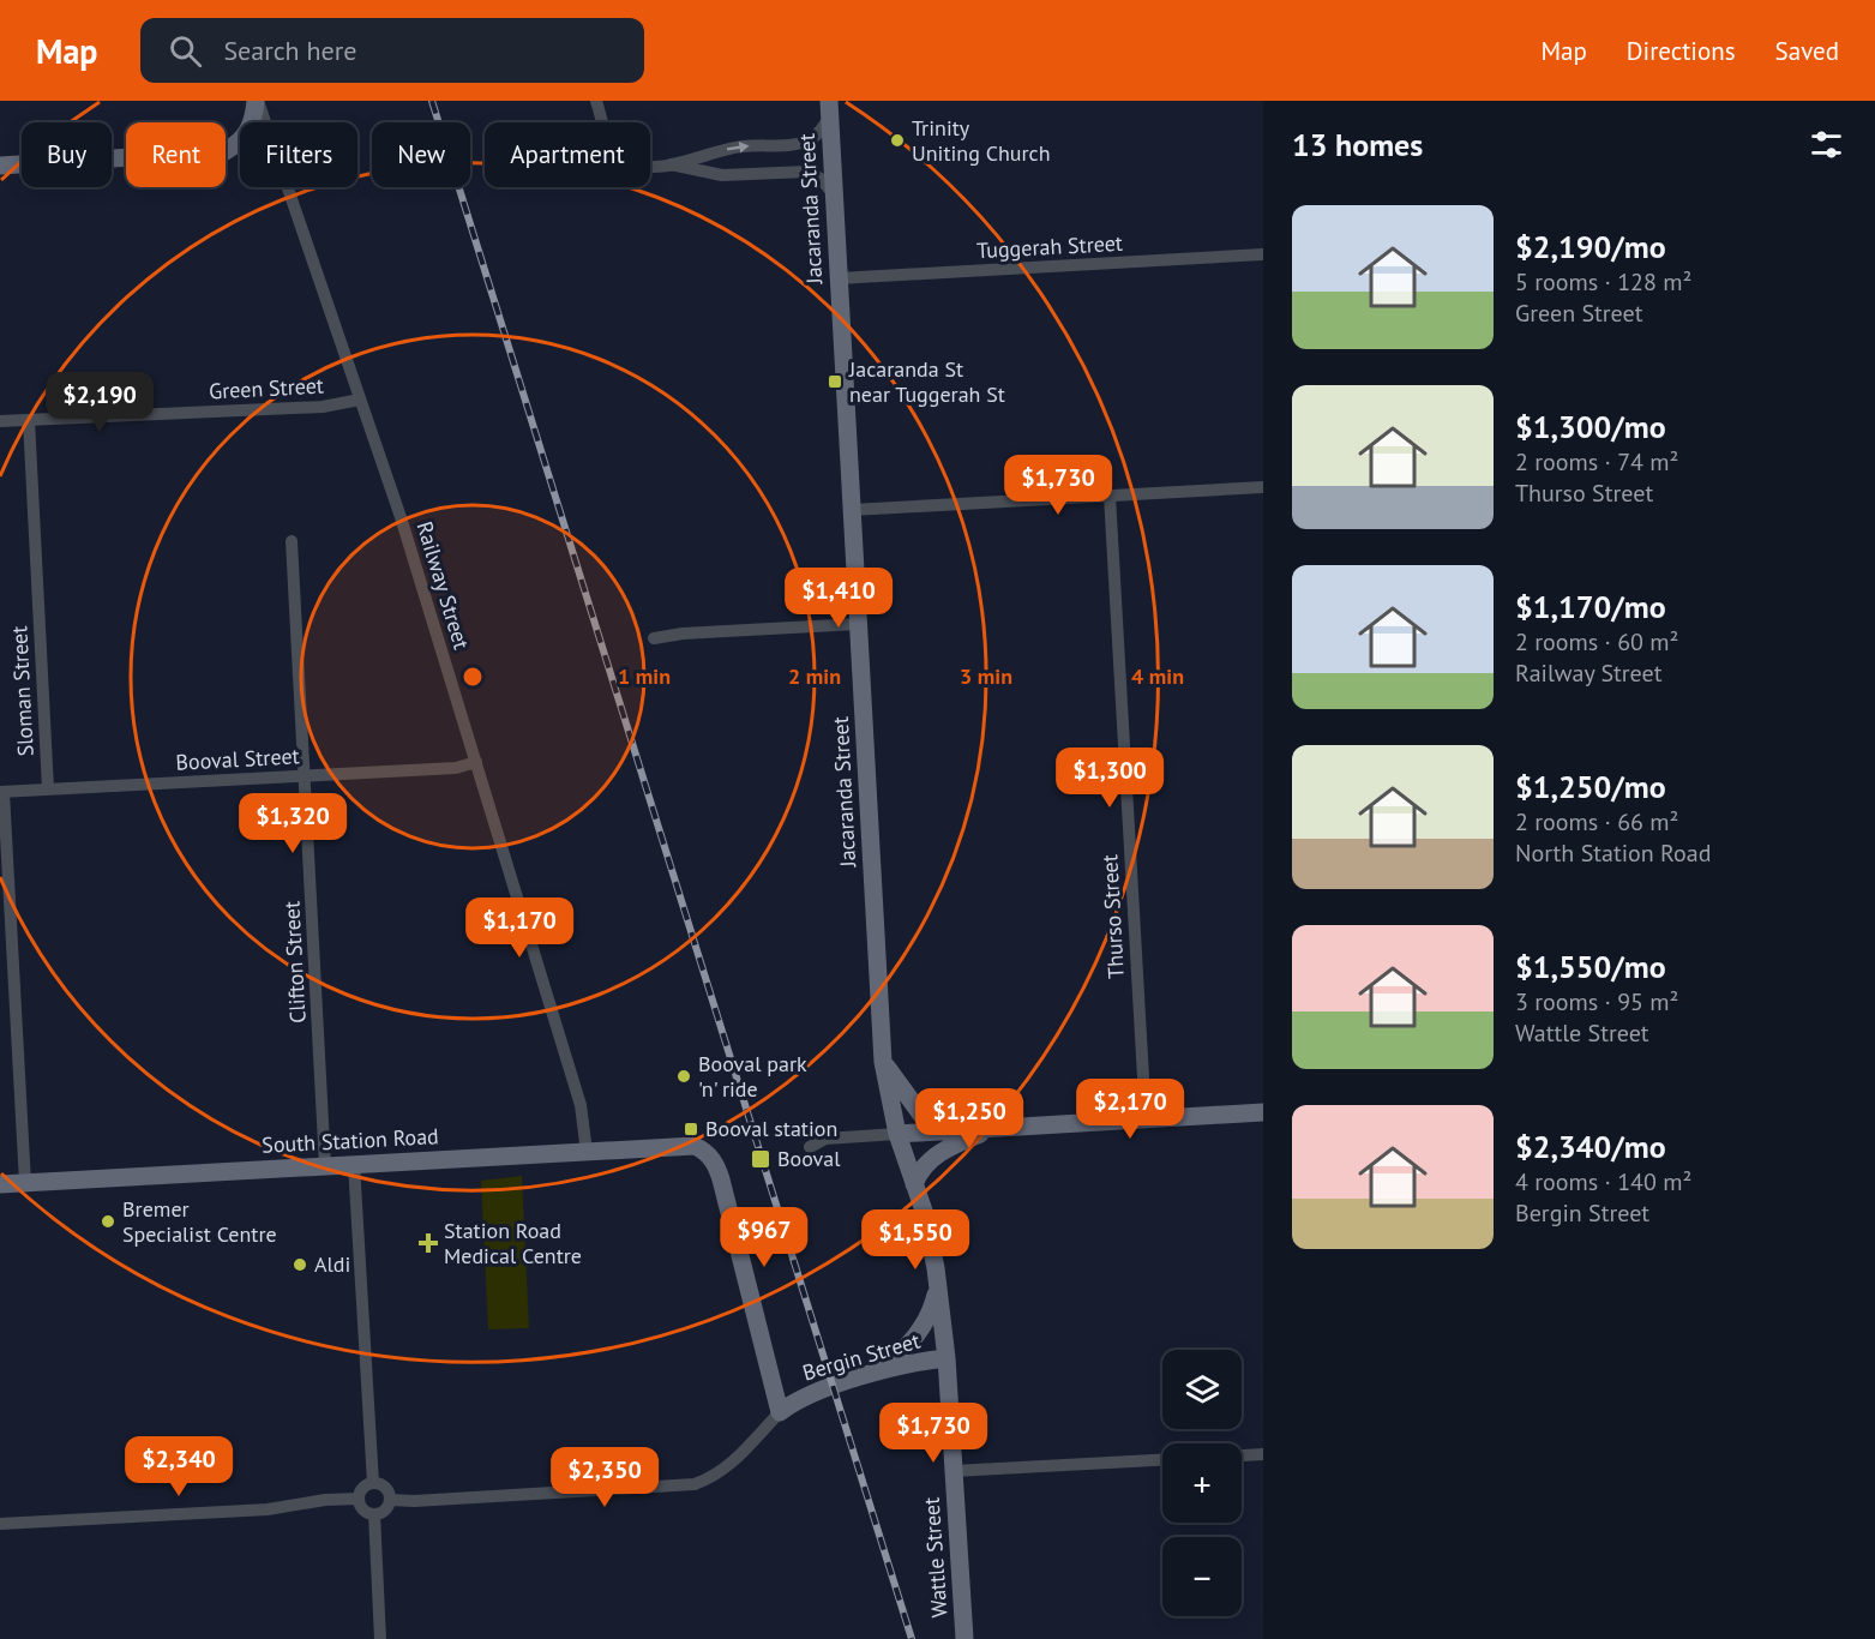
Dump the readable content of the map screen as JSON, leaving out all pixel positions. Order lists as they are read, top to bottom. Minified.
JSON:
{"streets":{"street":["Jacaranda Street","Tuggerah Street","Green Street","Railway Street","Sloman Street","Booval Street","Thurso Street","Clifton Street","South Station Road","Bergin Street","Wattle Street"]},"crossings":[["Jacaranda Street","Tuggerah Street"],["Jacaranda Street","Wattle Street"],["Green Street","Railway Street"],["Green Street","Sloman Street"],["Railway Street","Booval Street"],["Railway Street","South Station Road"],["Sloman Street","Booval Street"],["Booval Street","Clifton Street"],["Clifton Street","South Station Road"],["South Station Road","Bergin Street"],["Bergin Street","Wattle Street"]],"places":{"other":["Trinity Uniting Church","Booval park 'n' ride","Bremer Specialist Centre","Aldi"],"transit":["Jacaranda St near Tuggerah St","Booval station","Booval"],"health":["Station Road Medical Centre"]},"page":{"header":"Map","search":"Search here","nav":["Map","Directions","Saved"],"heading":"13 homes","chip":["Buy","Rent","Filters","New","Apartment"],"list":[{"name":"$2,190/mo","note":"5 rooms · 128 m² · Green Street"},{"name":"$1,300/mo","note":"2 rooms · 74 m² · Thurso Street"},{"name":"$1,170/mo","note":"2 rooms · 60 m² · Railway Street"},{"name":"$1,250/mo","note":"2 rooms · 66 m² · North Station Road"},{"name":"$1,550/mo","note":"3 rooms · 95 m² · Wattle Street"},{"name":"$2,340/mo","note":"4 rooms · 140 m² · Bergin Street"}],"price":["$2,190","$1,730","$1,410","$1,300","$1,320","$1,170","$2,170","$1,250","$967","$1,550","$1,730","$2,340","$2,350"],"map_buttons":["+","−"]},"rings":["1 min","2 min","3 min","4 min"]}
